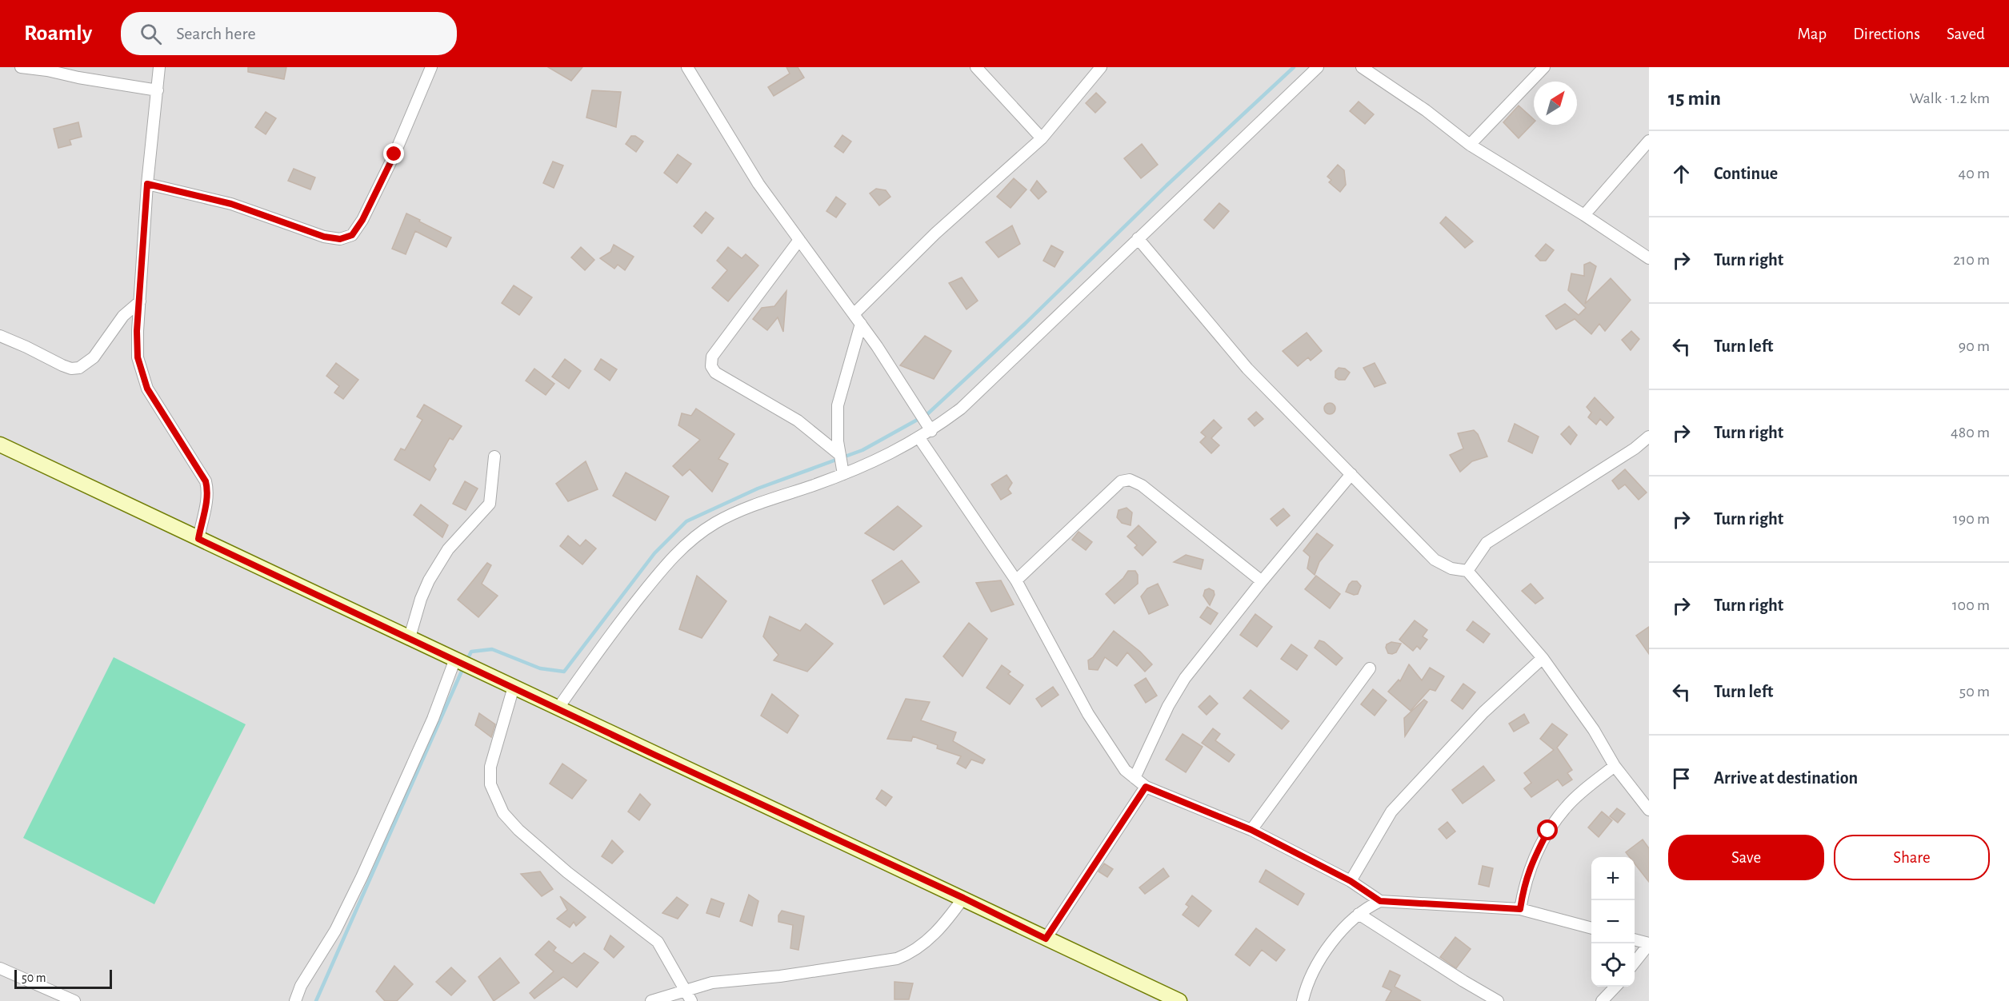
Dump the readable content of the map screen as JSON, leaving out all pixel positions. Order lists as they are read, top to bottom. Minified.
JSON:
{"scale_bar":"50 m","north":"top right","page":{"header":"Roamly","search":"Search here","nav":["Map","Directions","Saved"],"heading":["15 min","Walk · 1.2 km"],"list":[["Continue","40 m"],["Turn right","210 m"],["Turn left","90 m"],["Turn right","480 m"],["Turn right","190 m"],["Turn right","100 m"],["Turn left","50 m"],"Arrive at destination"],"buttons":["Save","Share"],"map_buttons":["+","−"],"scale":"50 m"}}
